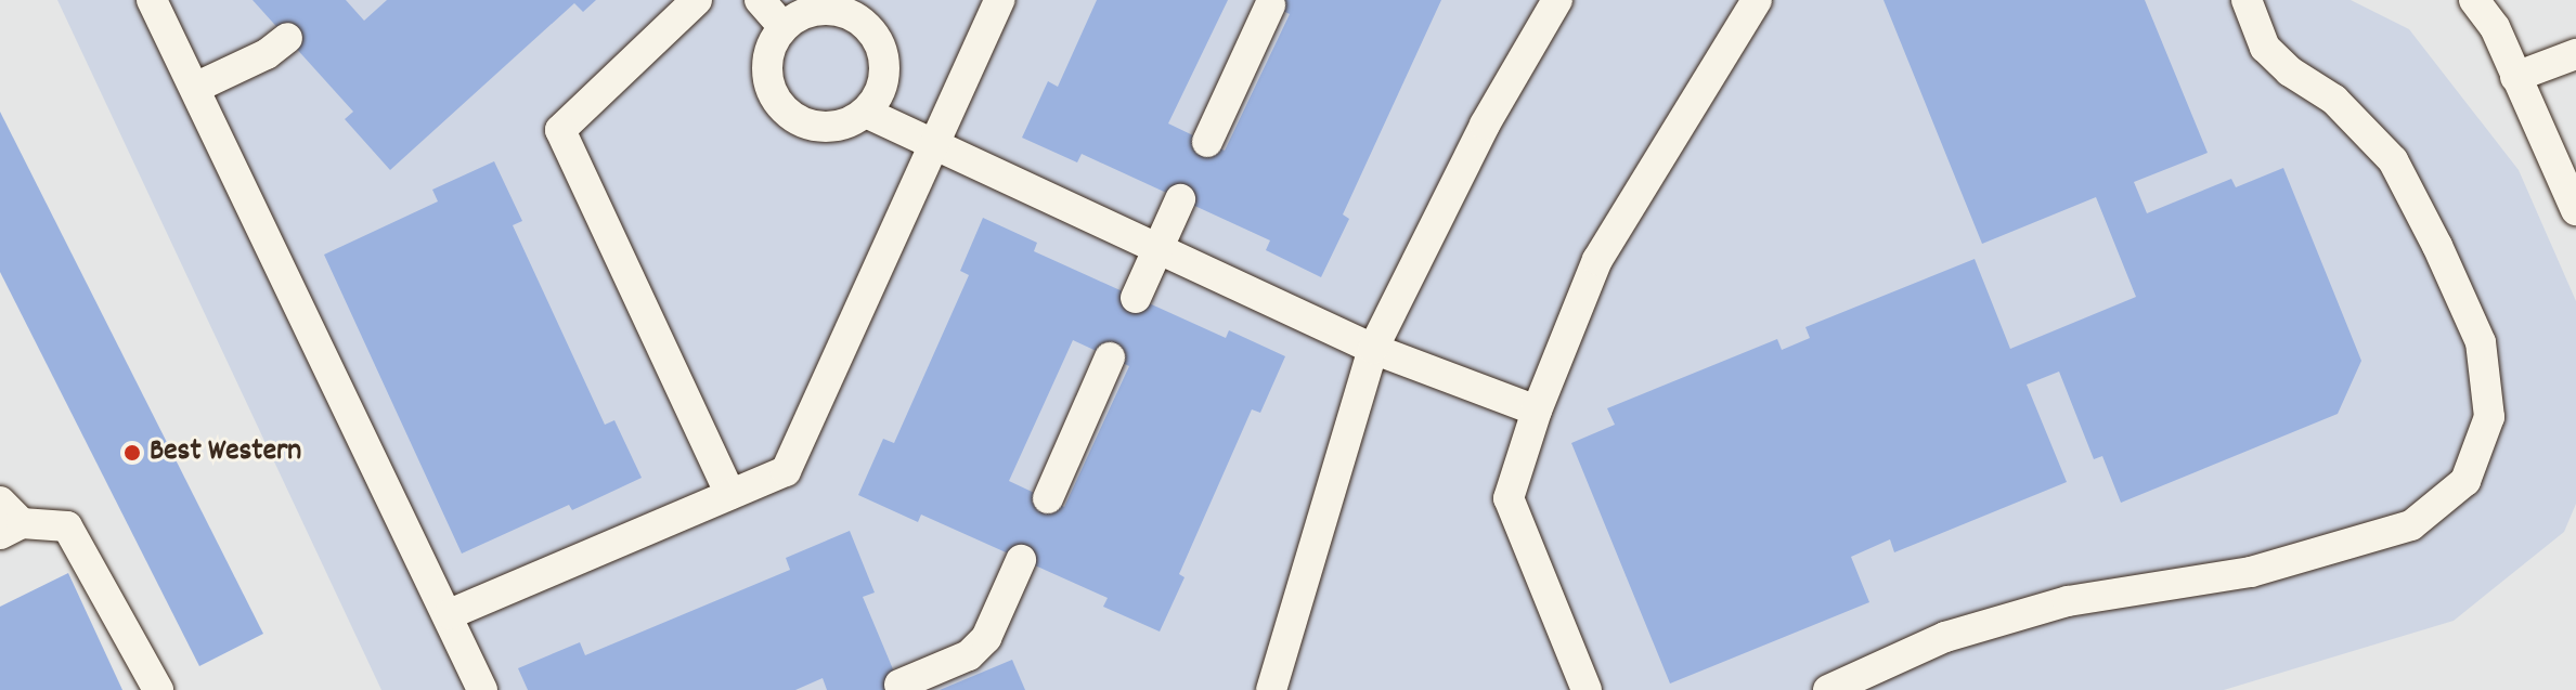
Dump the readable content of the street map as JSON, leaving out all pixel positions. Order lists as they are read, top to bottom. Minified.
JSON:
{"places":["Best Western"]}
